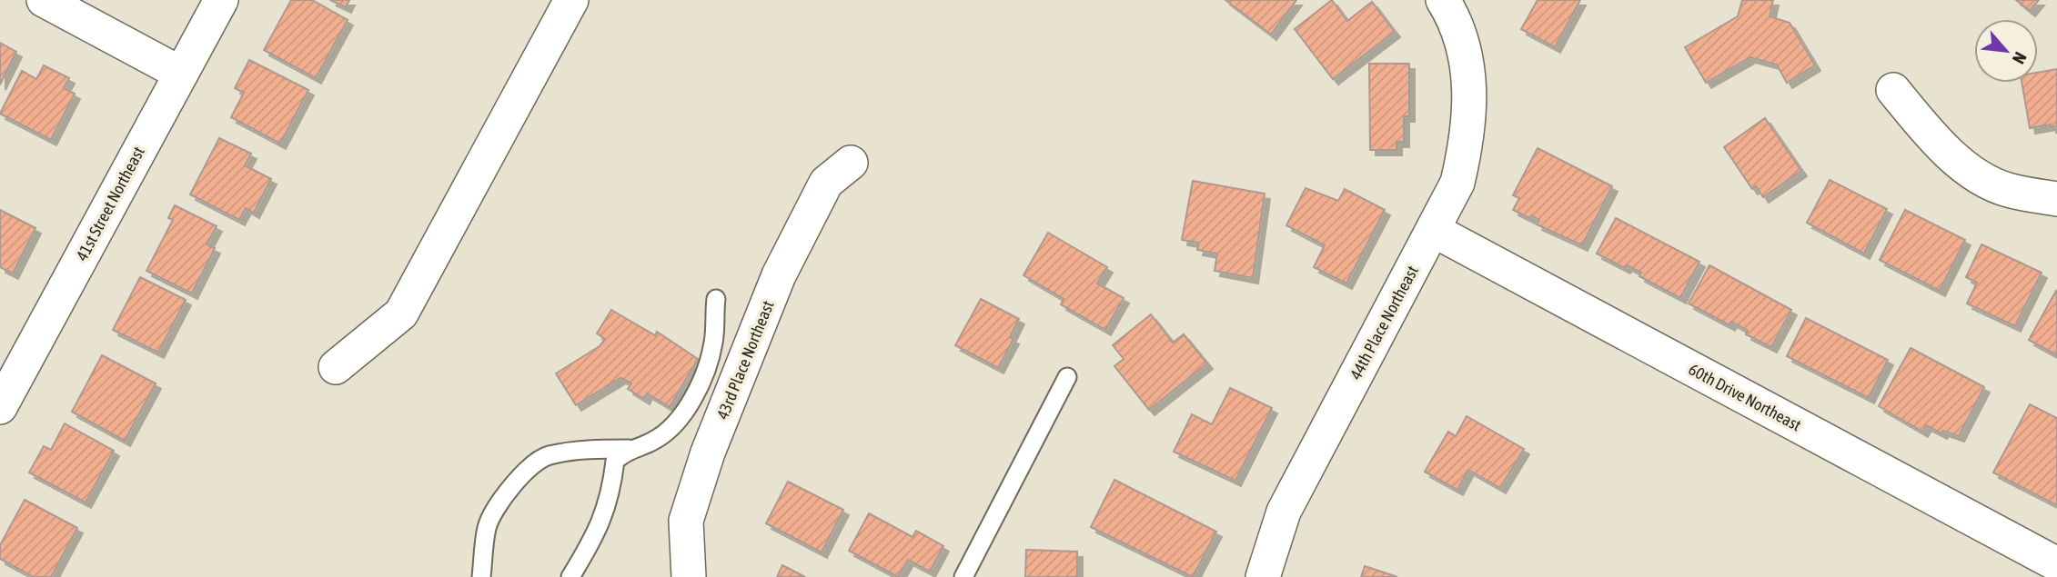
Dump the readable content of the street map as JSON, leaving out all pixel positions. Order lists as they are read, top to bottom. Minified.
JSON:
{"streets":{"street":["41st Street Northeast","44th Place Northeast","43rd Place Northeast","60th Drive Northeast"]},"crossings":[["44th Place Northeast","60th Drive Northeast"]],"north":"bottom right"}
